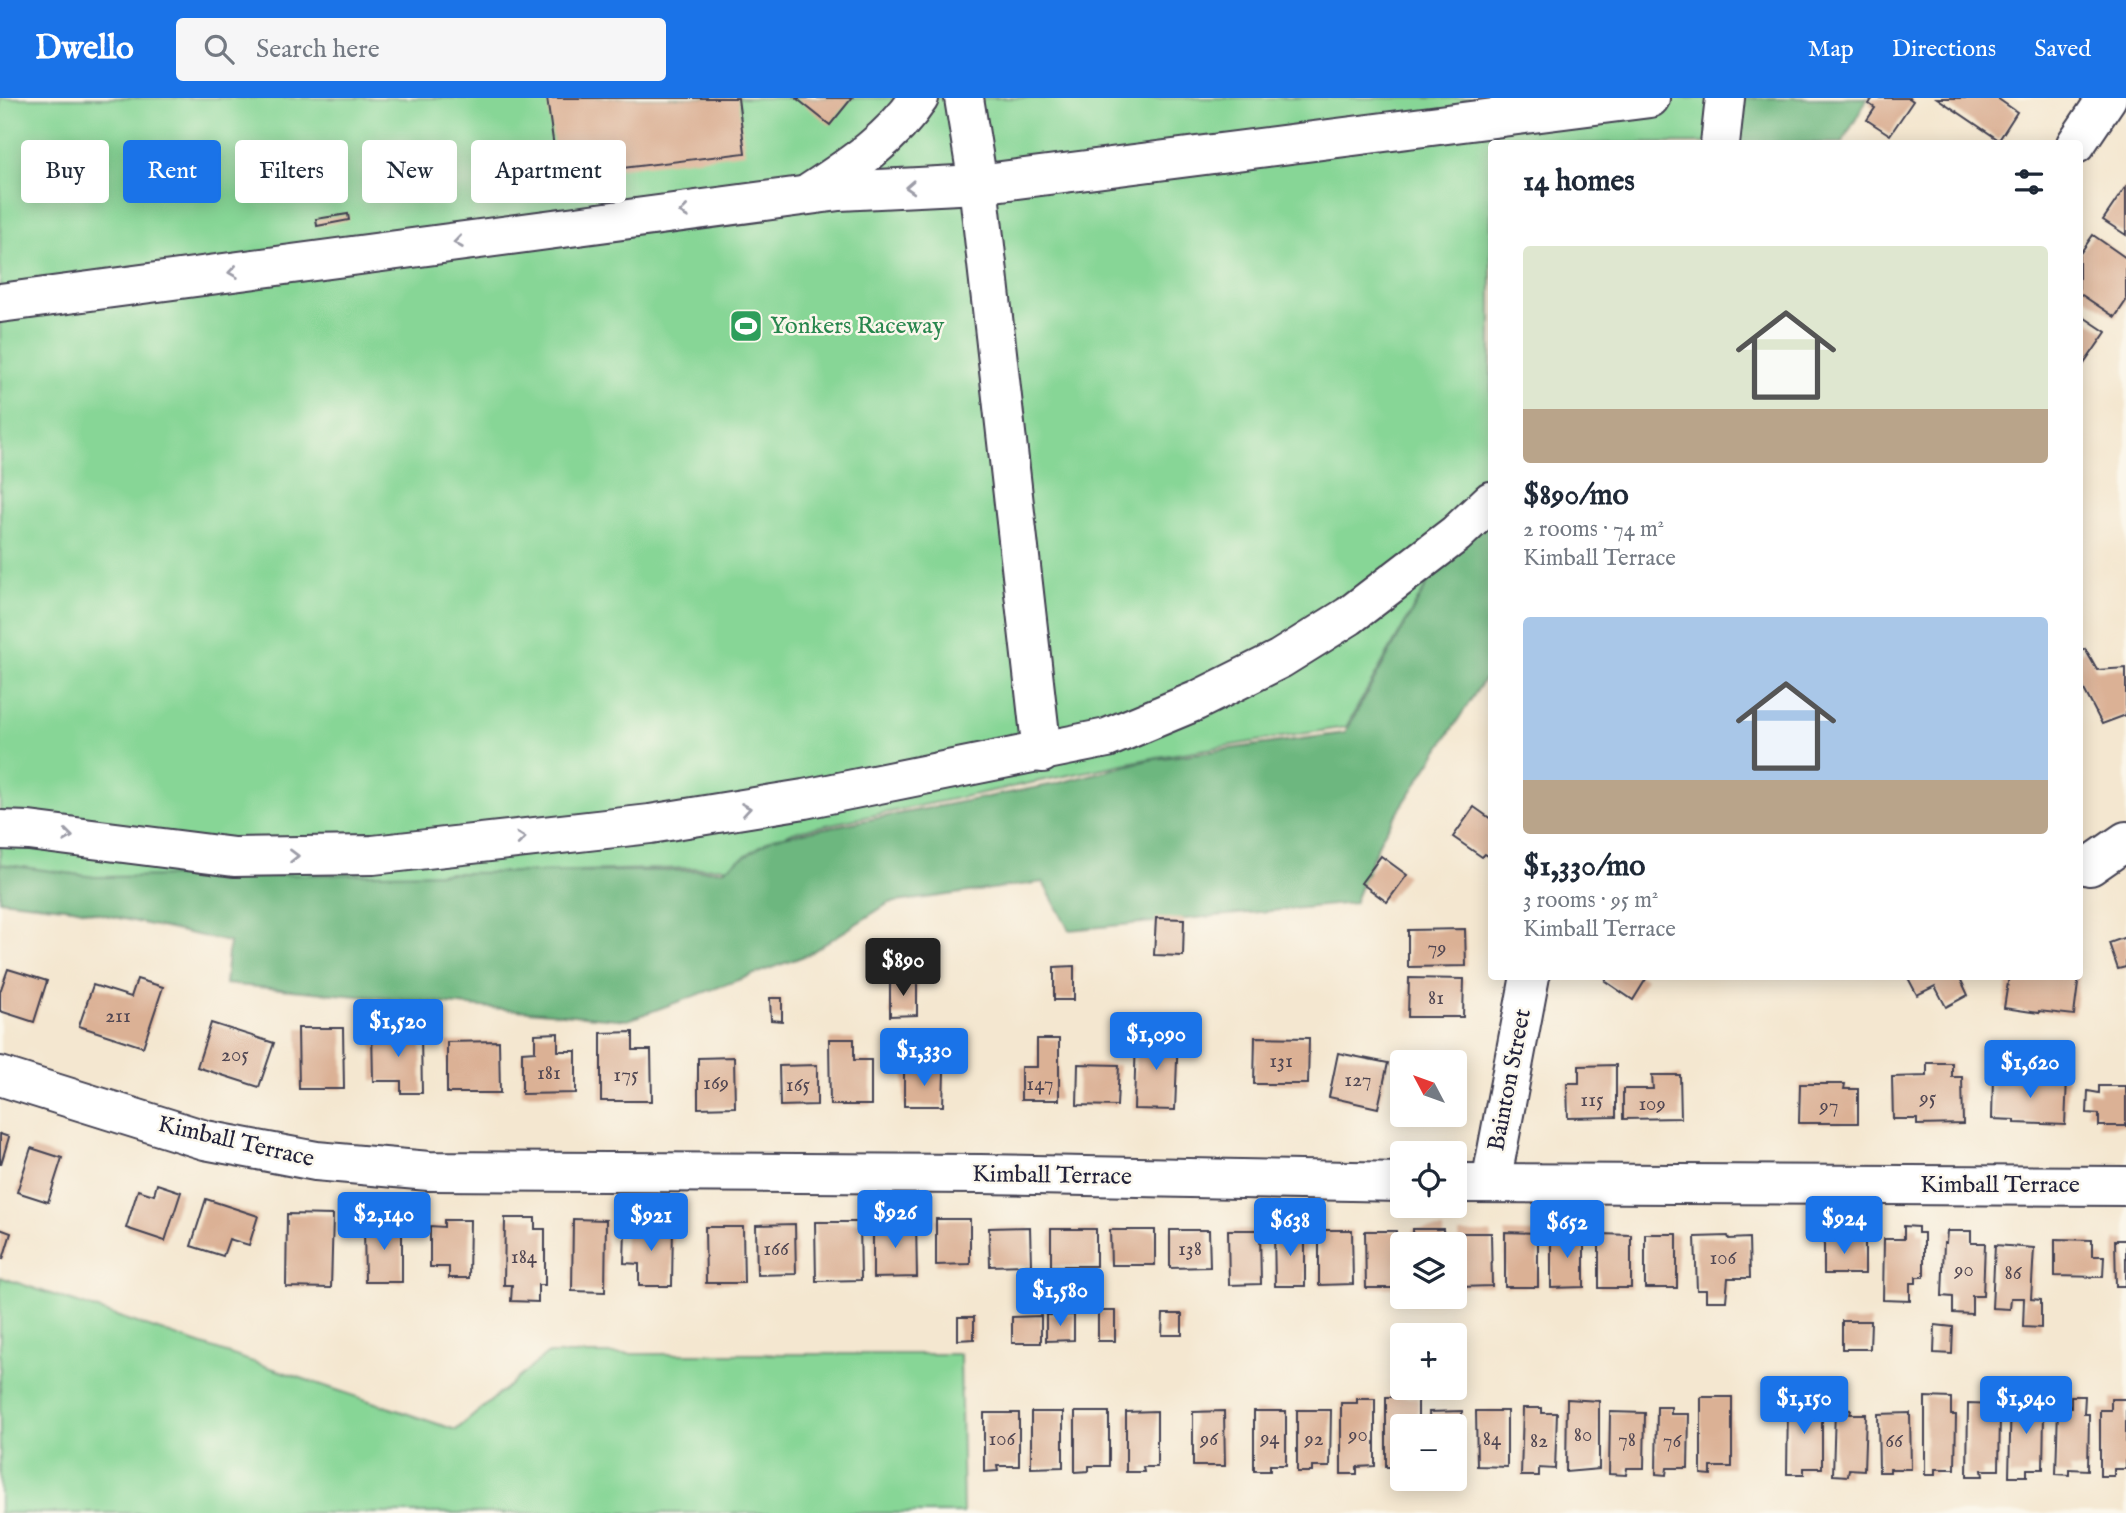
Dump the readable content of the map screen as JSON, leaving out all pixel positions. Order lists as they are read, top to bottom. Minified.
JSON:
{"streets":{"street":["Bainton Street","Kimball Terrace"]},"crossings":[["Bainton Street","Kimball Terrace"]],"places":{"sports":["Yonkers Raceway"]},"house_numbers":["79","81","211","205","131","181","175","127","169","147","165","95","115","109","97","166","138","184","106","90","86","90","80","94","106","96","92","84","78","82","76","66"],"north":"top left","page":{"header":"Dwello","search":"Search here","nav":["Map","Directions","Saved"],"chip":["Buy","Rent","Filters","New","Apartment"],"heading":"14 homes","list":[{"name":"$890/mo","note":"2 rooms · 74 m² · Kimball Terrace"},{"name":"$1,330/mo","note":"3 rooms · 95 m² · Kimball Terrace"}],"price":["$890","$1,520","$1,090","$1,330","$1,620","$926","$2,140","$921","$924","$638","$652","$1,580","$1,150","$1,940"],"map_buttons":["+","−"]}}
